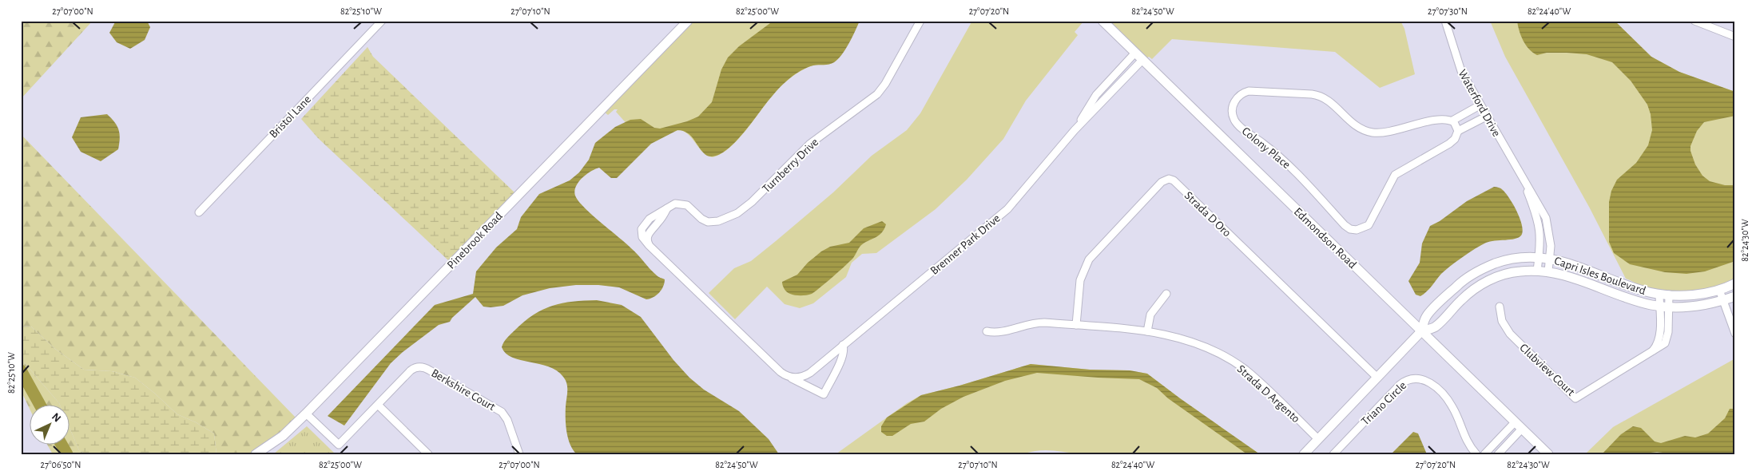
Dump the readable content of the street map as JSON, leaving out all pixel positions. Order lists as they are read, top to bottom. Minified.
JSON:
{"streets":{"street":["Waterford Drive","Bristol Lane","Colony Place","Turnberry Drive","Strada D Oro","Edmondson Road","Pinebrook Road","Brenner Park Drive","Capri Isles Boulevard","Clubview Court","Berkshire Court","Strada D Argento","Triano Circle"]},"crossings":[["Waterford Drive","Colony Place"],["Waterford Drive","Capri Isles Boulevard"],["Turnberry Drive","Brenner Park Drive"],["Strada D Oro","Capri Isles Boulevard"],["Strada D Oro","Strada D Argento"],["Edmondson Road","Brenner Park Drive"],["Edmondson Road","Capri Isles Boulevard"],["Pinebrook Road","Berkshire Court"],["Capri Isles Boulevard","Clubview Court"],["Capri Isles Boulevard","Strada D Argento"]],"north":"top right","coordinates":["27°07'00\"N","82°25'10\"W","27°07'10\"N","82°25'00\"W","27°07'20\"N","82°24'50\"W","27°07'30\"N","82°24'40\"W","82°24'30\"W","27°06'50\"N"]}
